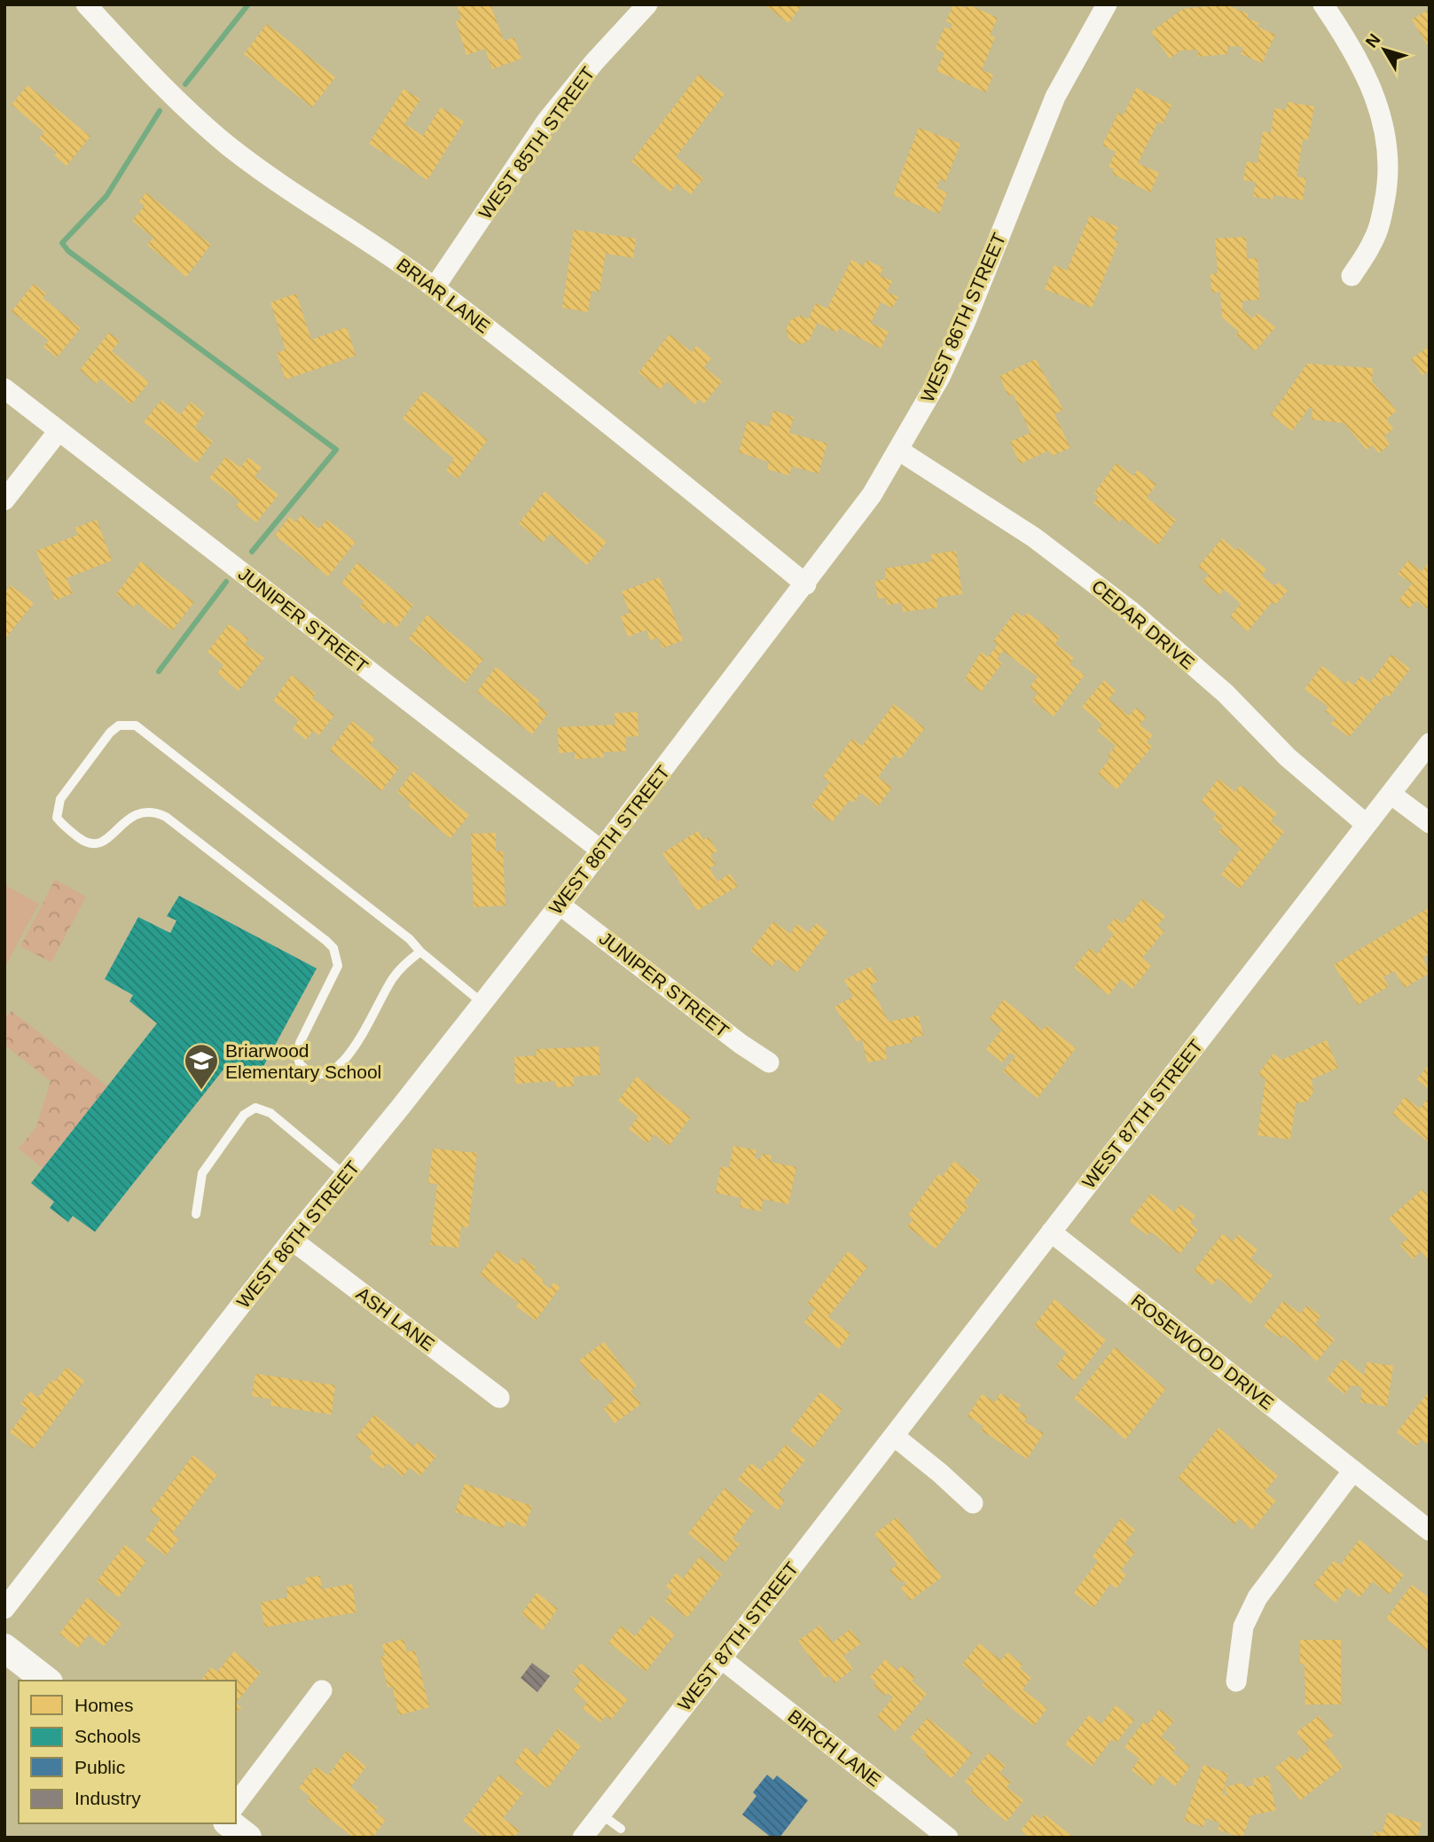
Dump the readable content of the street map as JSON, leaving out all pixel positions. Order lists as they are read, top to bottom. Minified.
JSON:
{"streets":{"street":["WEST 85TH STREET","BRIAR LANE","WEST 86TH STREET","JUNIPER STREET","CEDAR DRIVE","WEST 87TH STREET","ASH LANE","ROSEWOOD DRIVE","BIRCH LANE"]},"crossings":[["WEST 85TH STREET","BRIAR LANE"],["BRIAR LANE","WEST 86TH STREET"],["WEST 86TH STREET","JUNIPER STREET"],["WEST 86TH STREET","CEDAR DRIVE"],["WEST 86TH STREET","ASH LANE"],["CEDAR DRIVE","WEST 87TH STREET"],["WEST 87TH STREET","ROSEWOOD DRIVE"],["WEST 87TH STREET","BIRCH LANE"]],"places":{"school or university":["Briarwood Elementary School"]},"legend":["Homes","Schools","Public","Industry"],"north":"top left"}
